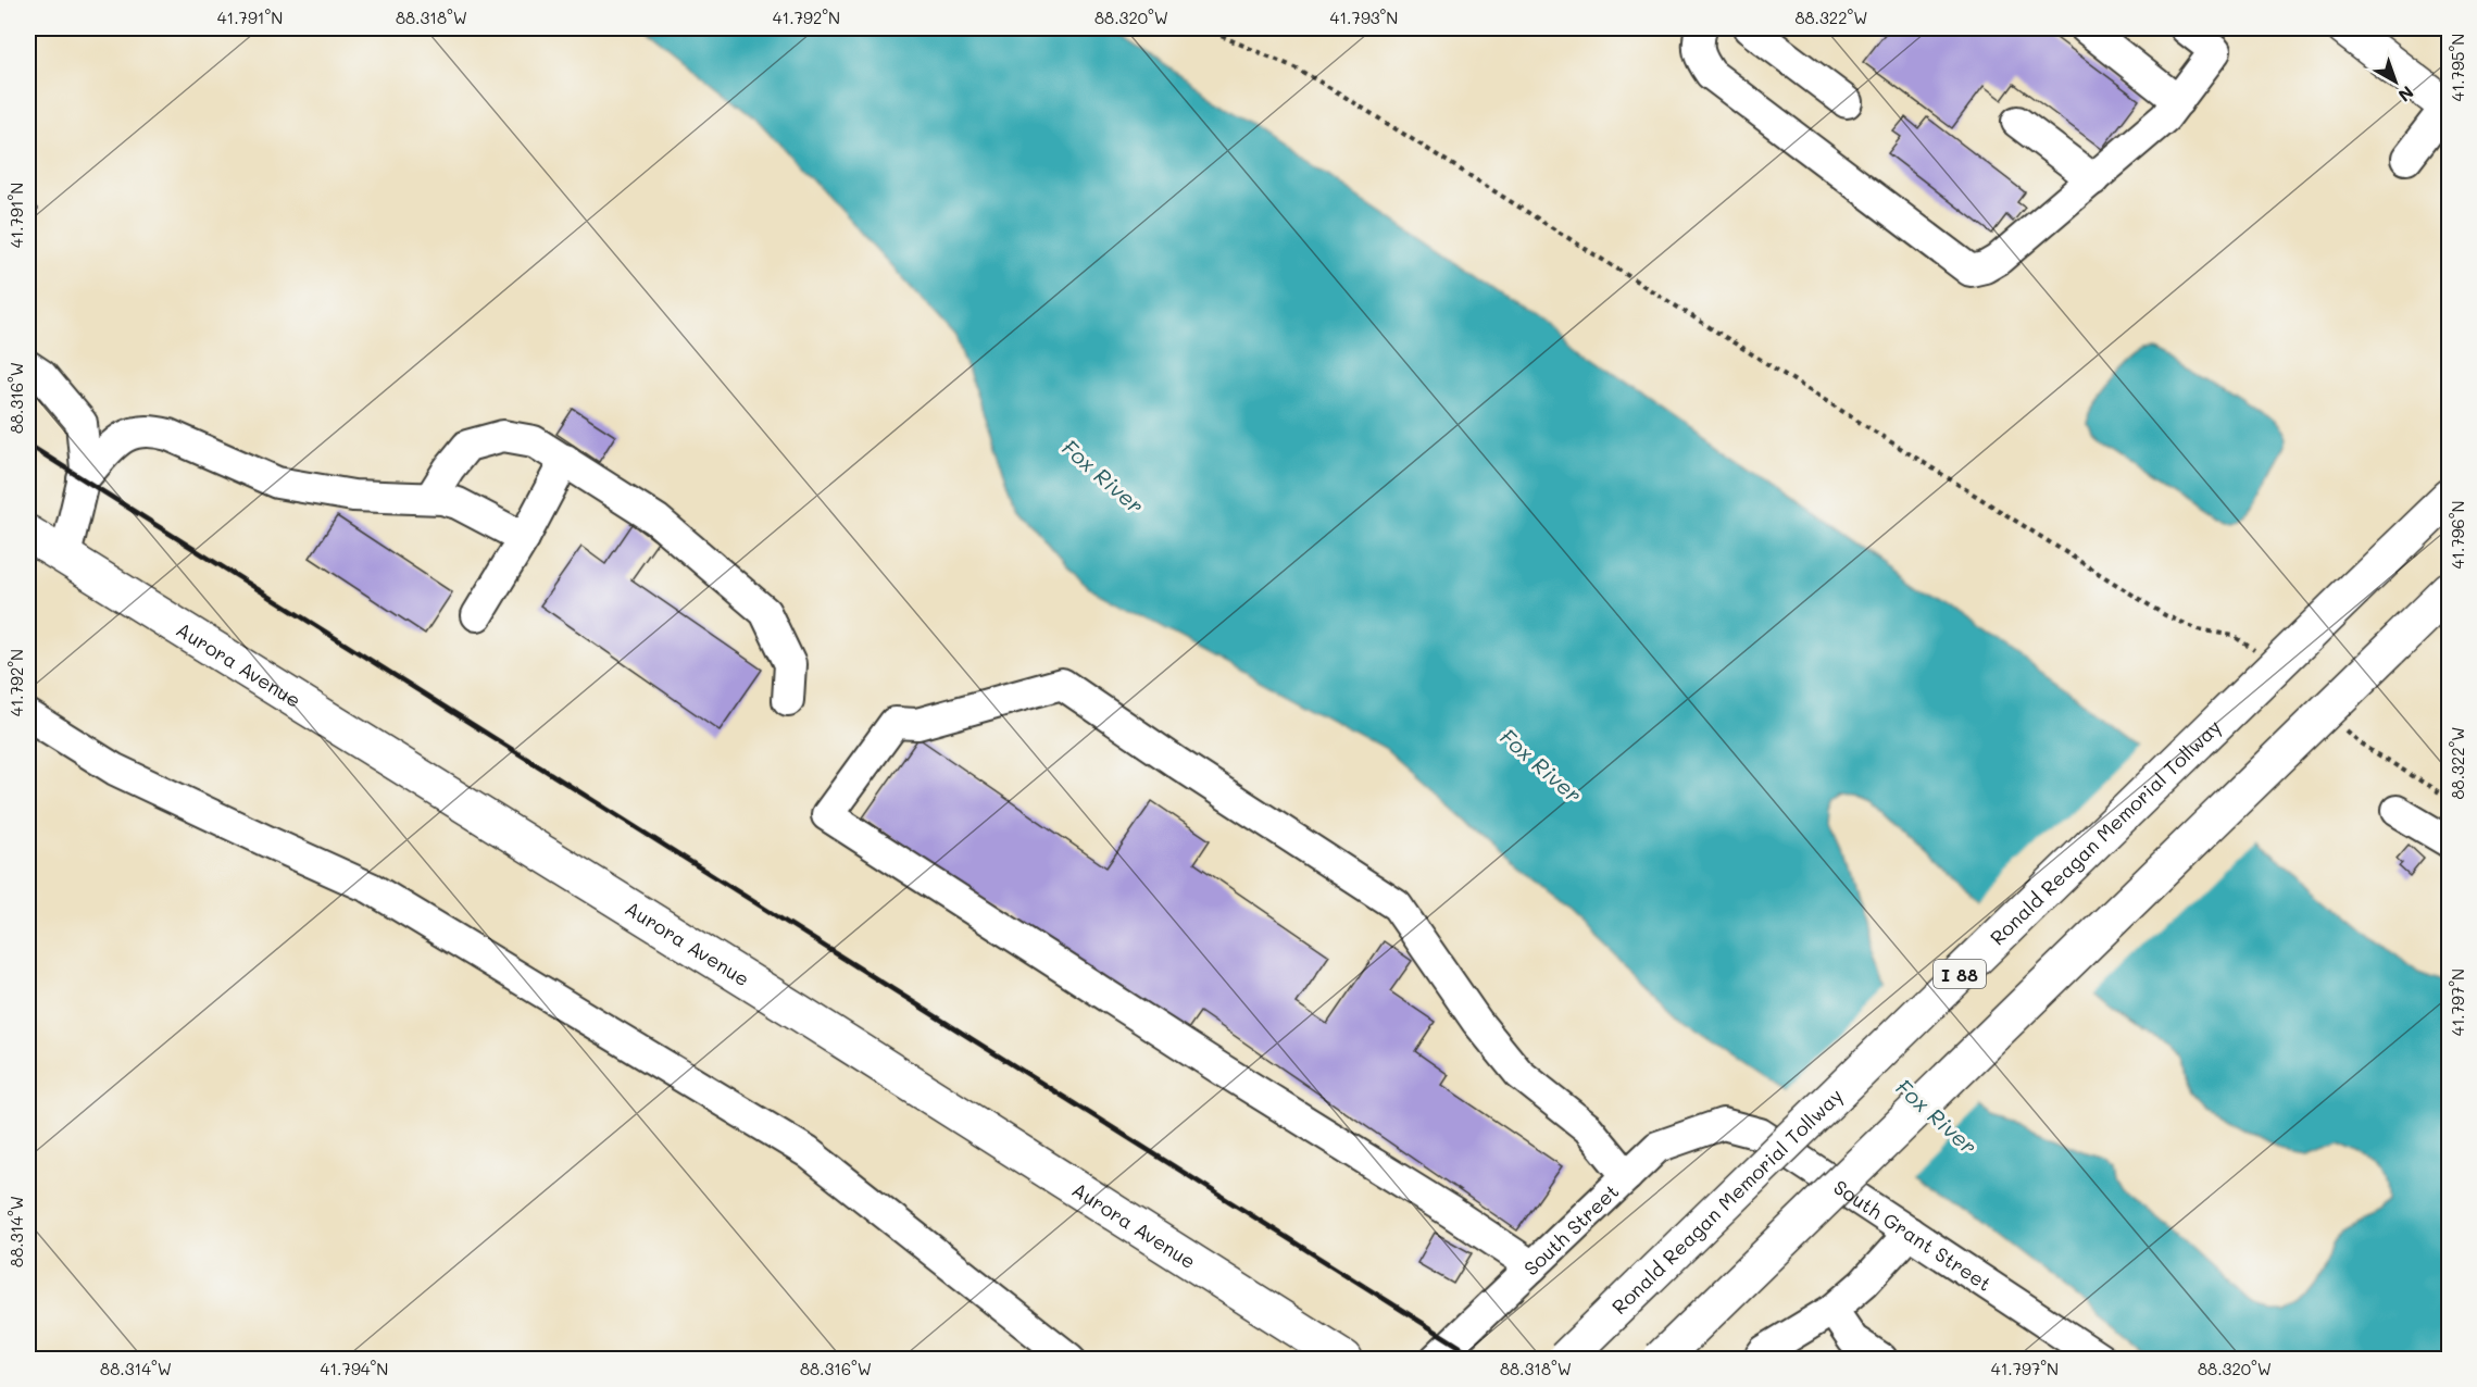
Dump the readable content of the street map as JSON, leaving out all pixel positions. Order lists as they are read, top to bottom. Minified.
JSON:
{"streets":{"main road":["Aurora Avenue","Ronald Reagan Memorial Tollway","I 88"],"street":["South Street","South Grant Street"]},"crossings":[["South Street","South Grant Street"]],"water":["Fox River"],"north":"bottom right","coordinates":["41.791°N","88.318°W","41.792°N","88.320°W","41.793°N","88.322°W","41.795°N","88.316°W","41.796°N","41.797°N","88.314°W","41.794°N"]}
